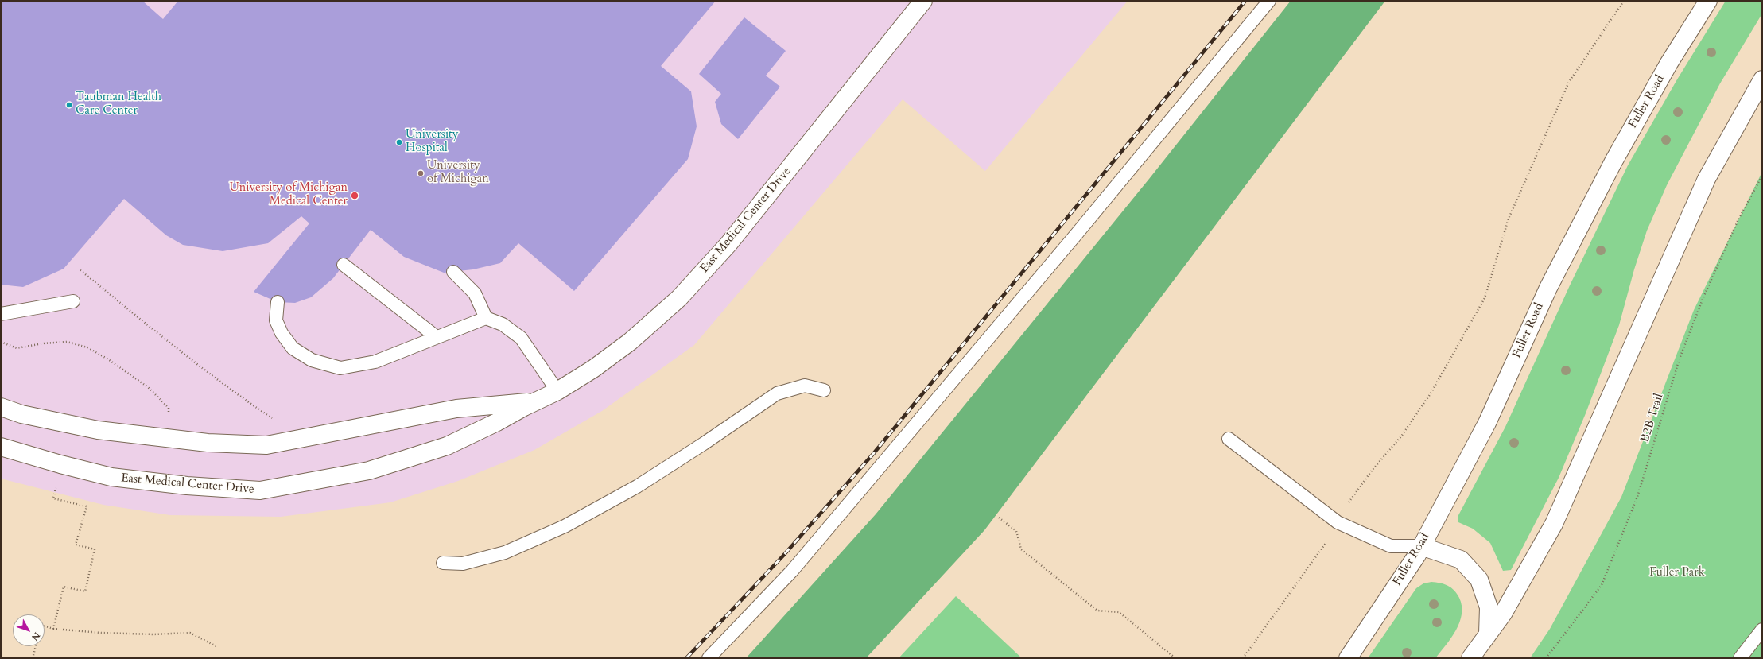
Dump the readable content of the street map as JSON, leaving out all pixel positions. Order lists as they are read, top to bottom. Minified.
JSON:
{"streets":{"street":["Fuller Road","East Medical Center Drive"],"path":["B2B Trail"]},"parks":["Fuller Park"],"places":["Taubman Health Care Center","University Hospital","University of Michigan","University of Michigan Medical Center"],"north":"bottom right"}
